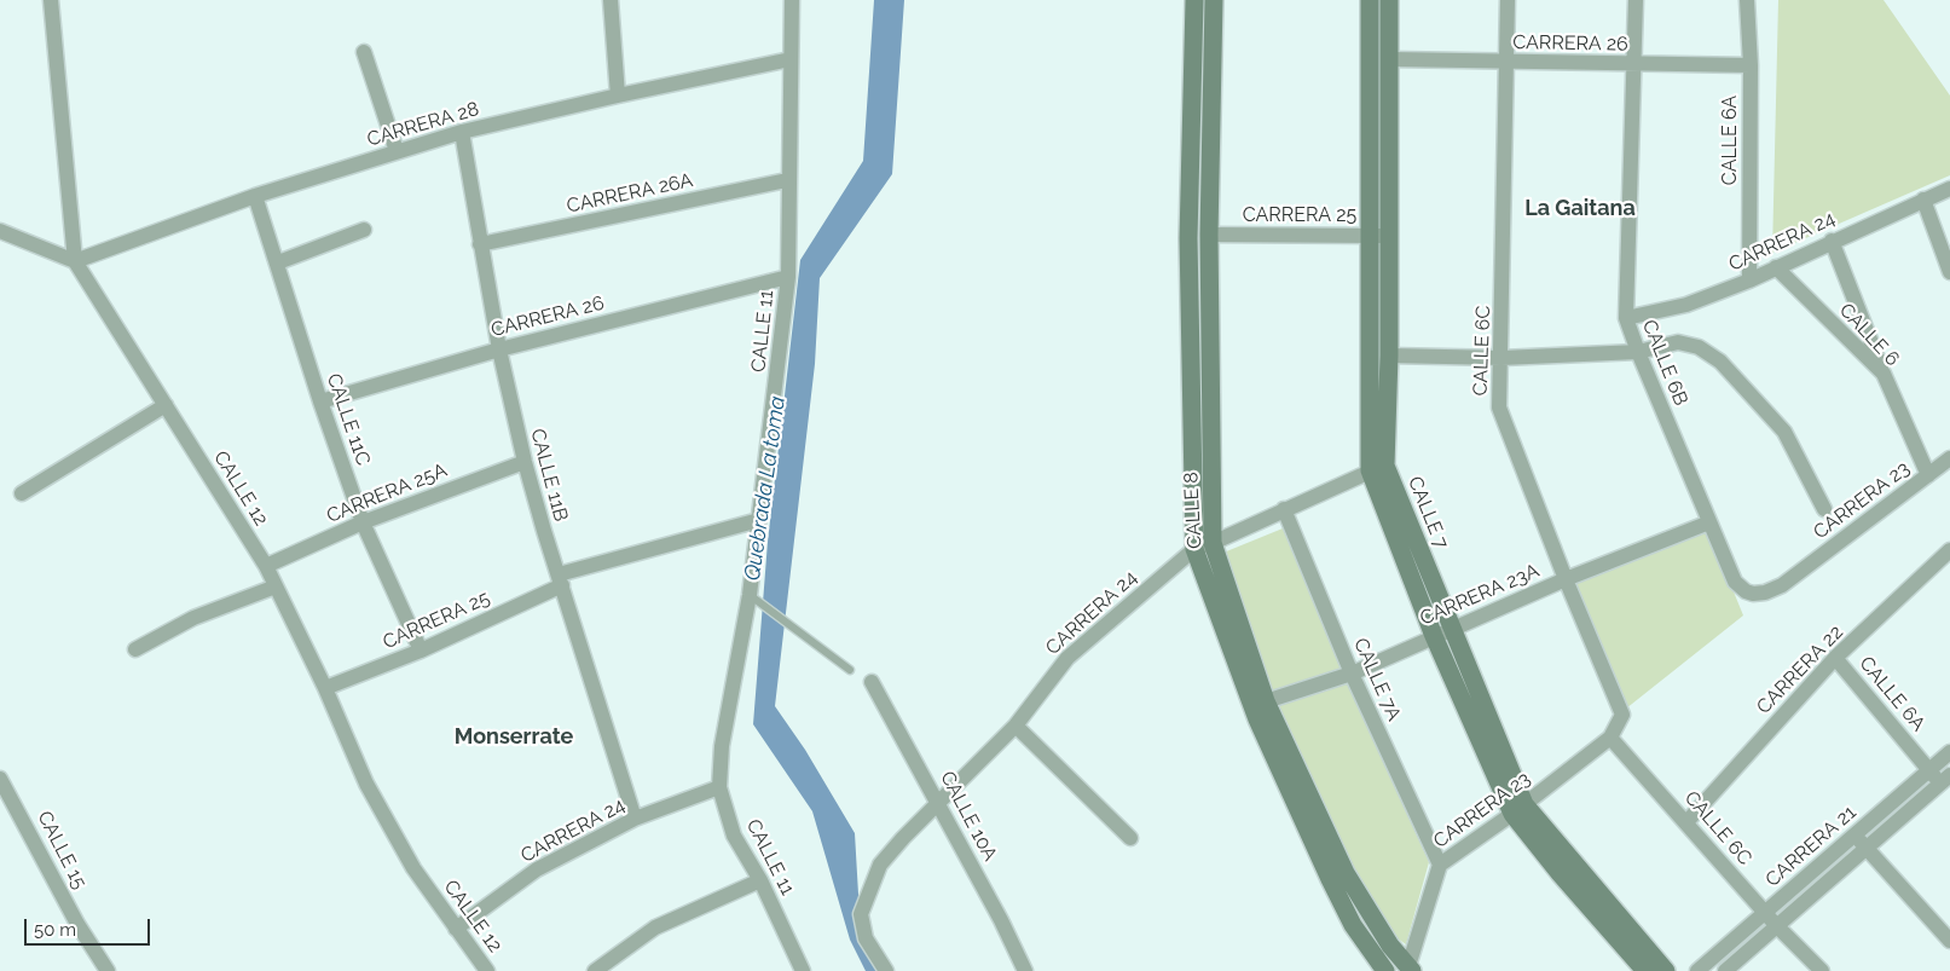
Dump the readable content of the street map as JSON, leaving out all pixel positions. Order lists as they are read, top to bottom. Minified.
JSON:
{"streets":{"main road":["CALLE 8","CALLE 7"],"street":["CARRERA 26","CARRERA 28","CALLE 6A","CARRERA 26A","CARRERA 25","CARRERA 24","CALLE 11","CALLE 6","CALLE 6C","CALLE 6B","CALLE 11C","CALLE 11B","CALLE 12","CARRERA 25A","CARRERA 23","CARRERA 23A","CARRERA 22","CALLE 7A","CALLE 10A","CARRERA 21","CALLE 15"]},"crossings":[["CARRERA 26","CALLE 6A"],["CARRERA 26","CALLE 11"],["CARRERA 26","CALLE 6C"],["CARRERA 26","CALLE 6B"],["CARRERA 26","CALLE 11C"],["CARRERA 26","CALLE 11B"],["CARRERA 26","CALLE 7"],["CARRERA 28","CALLE 11"],["CARRERA 28","CALLE 11C"],["CARRERA 28","CALLE 11B"],["CARRERA 28","CALLE 12"],["CALLE 6A","CARRERA 24"],["CALLE 6A","CARRERA 22"],["CALLE 6A","CARRERA 21"],["CARRERA 26A","CALLE 11"],["CARRERA 26A","CALLE 11B"],["CARRERA 25","CALLE 11"],["CARRERA 25","CALLE 11C"],["CARRERA 25","CALLE 11B"],["CARRERA 25","CALLE 12"],["CARRERA 25","CALLE 8"],["CARRERA 25","CALLE 7"],["CARRERA 24","CALLE 11"],["CARRERA 24","CALLE 6"],["CARRERA 24","CALLE 6B"],["CARRERA 24","CALLE 11B"],["CARRERA 24","CALLE 12"],["CARRERA 24","CALLE 8"],["CARRERA 24","CALLE 7"],["CARRERA 24","CALLE 7A"],["CARRERA 24","CALLE 10A"],["CALLE 6","CARRERA 23"],["CALLE 6C","CARRERA 23"],["CALLE 6C","CARRERA 23A"],["CALLE 6C","CARRERA 22"],["CALLE 6C","CARRERA 21"],["CALLE 6B","CARRERA 23"],["CALLE 6B","CARRERA 23A"],["CALLE 11C","CARRERA 25A"],["CALLE 11B","CARRERA 25A"],["CALLE 12","CARRERA 25A"],["CARRERA 23","CALLE 8"],["CARRERA 23","CALLE 7"],["CARRERA 23","CALLE 7A"],["CALLE 8","CARRERA 23A"],["CALLE 7","CARRERA 23A"],["CARRERA 23A","CALLE 7A"]],"districts":["La Gaitana","Monserrate"],"water":["Quebrada La toma"],"scale_bar":"50 m"}
